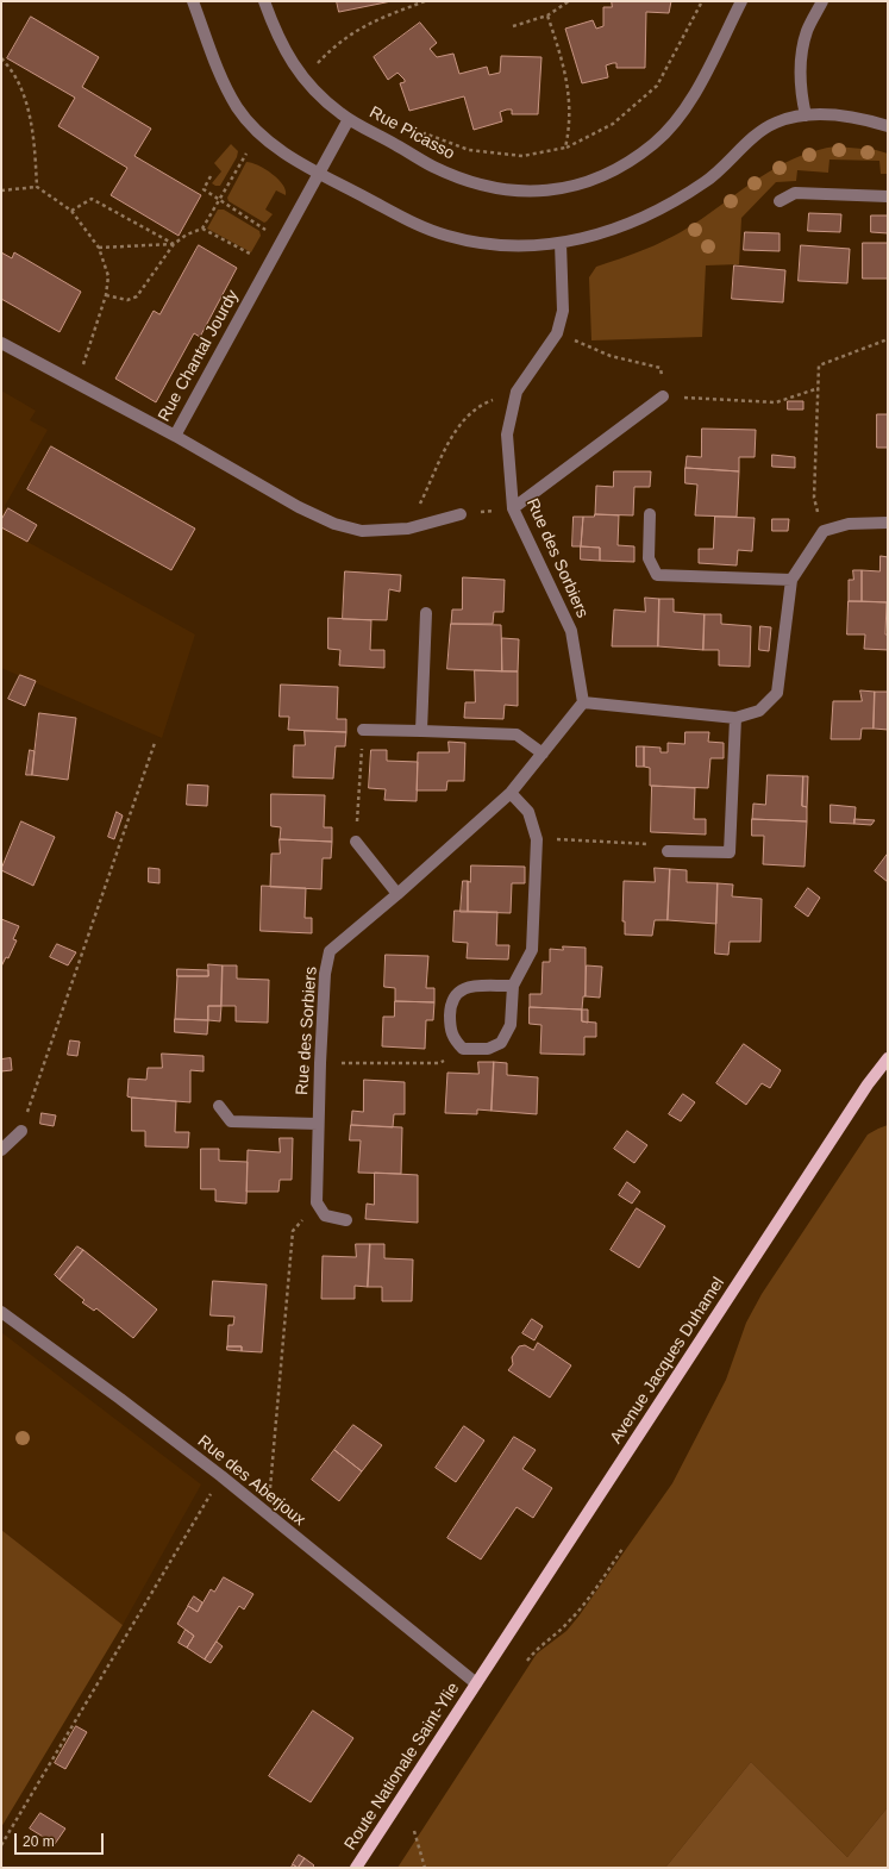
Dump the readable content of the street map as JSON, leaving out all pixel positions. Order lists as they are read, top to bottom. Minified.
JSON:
{"streets":{"main road":["Avenue Jacques Duhamel","Route Nationale Saint-Ylie"],"street":["Rue Picasso","Rue Chantal Jourdy","Rue des Sorbiers","Rue des Aberjoux"]},"crossings":[["Rue Picasso","Rue Chantal Jourdy"],["Avenue Jacques Duhamel","Rue des Aberjoux"],["Avenue Jacques Duhamel","Route Nationale Saint-Ylie"],["Rue des Aberjoux","Route Nationale Saint-Ylie"]],"scale_bar":"20 m"}
